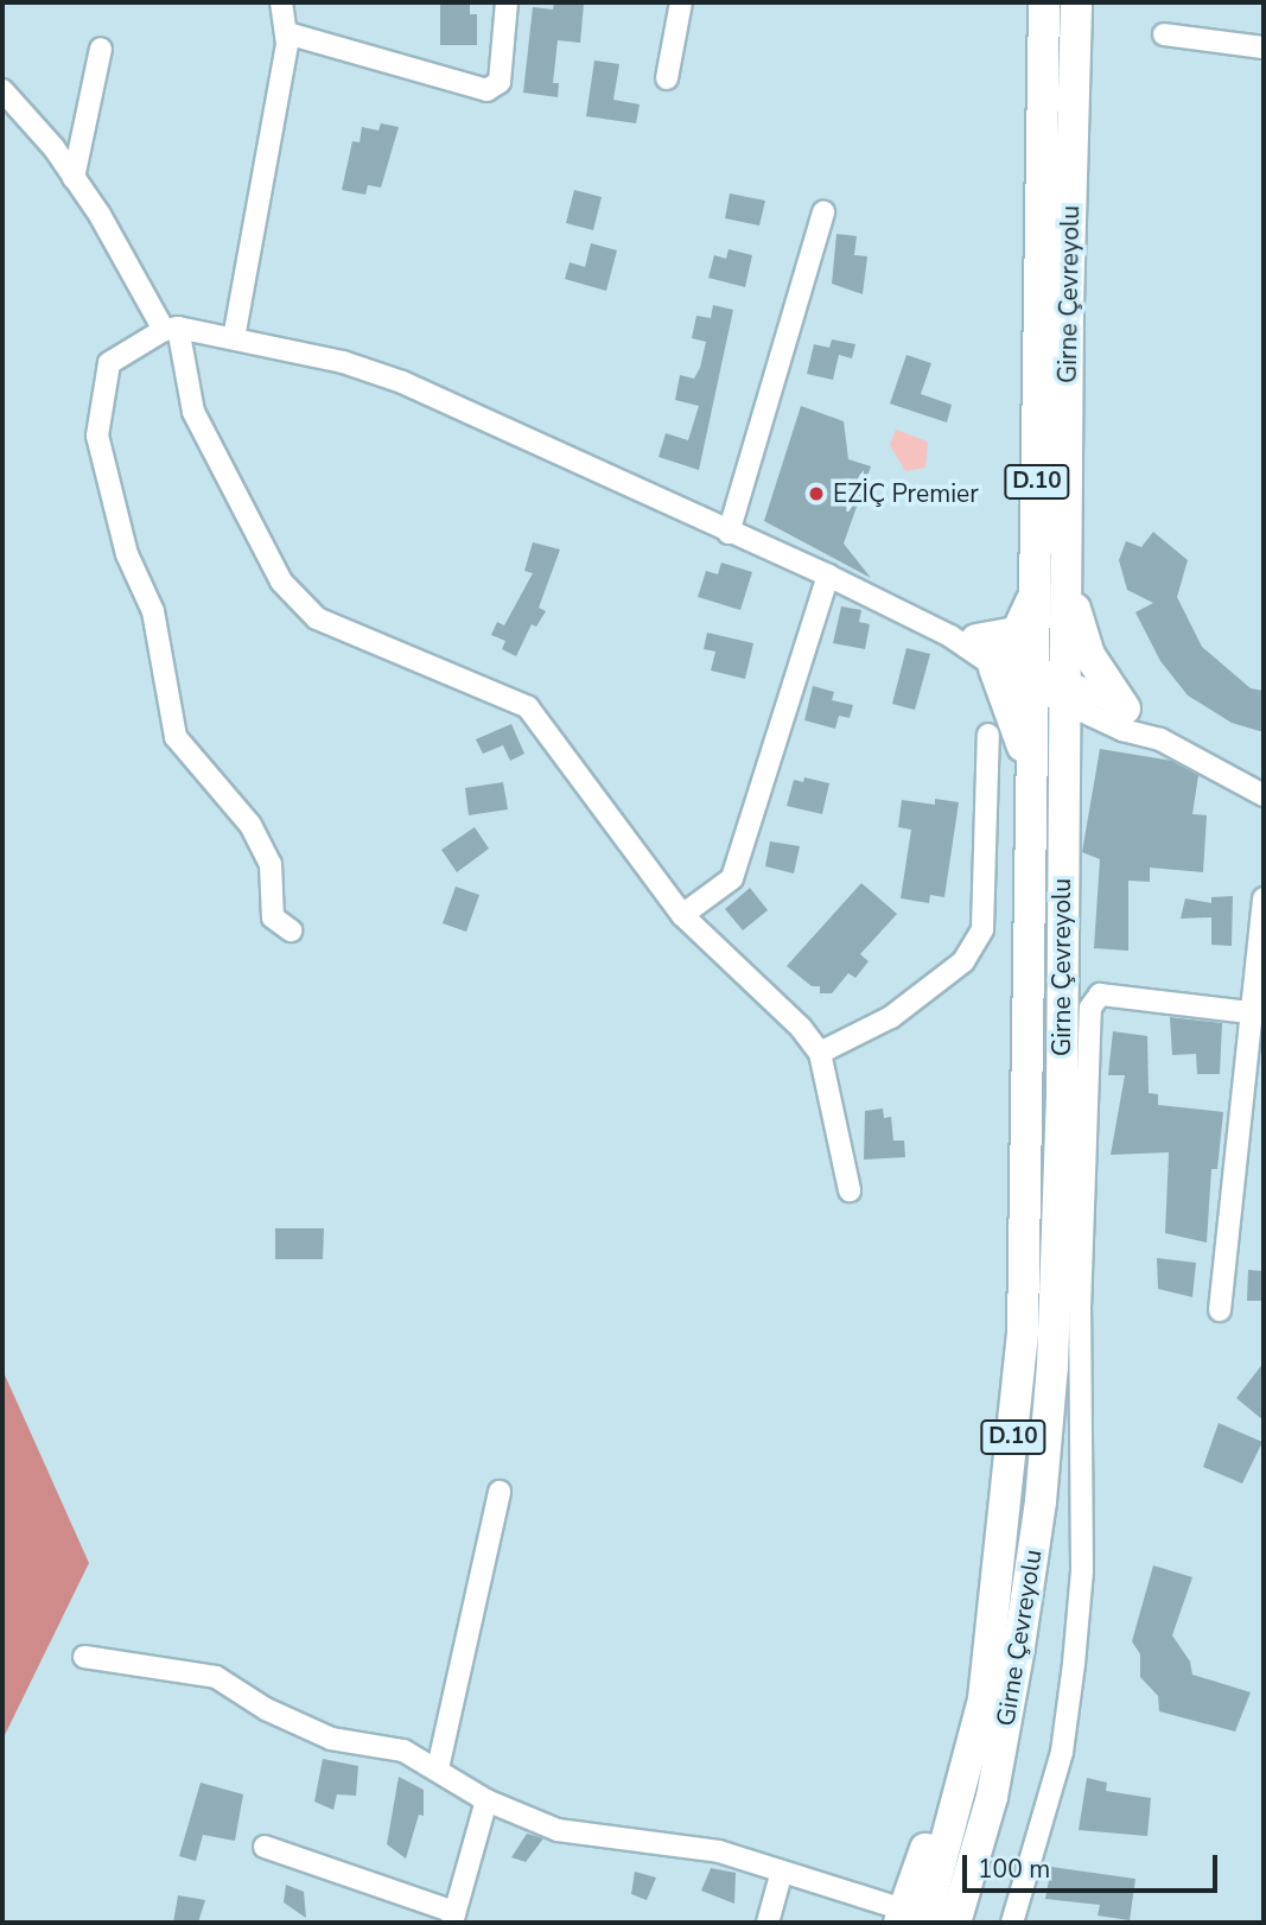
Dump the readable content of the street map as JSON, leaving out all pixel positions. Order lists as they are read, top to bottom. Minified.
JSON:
{"streets":{"highway":["Girne Çevreyolu","D.10"]},"crossings":[["Girne Çevreyolu","D.10"]],"places":["EZİÇ Premier"],"scale_bar":"100 m"}
